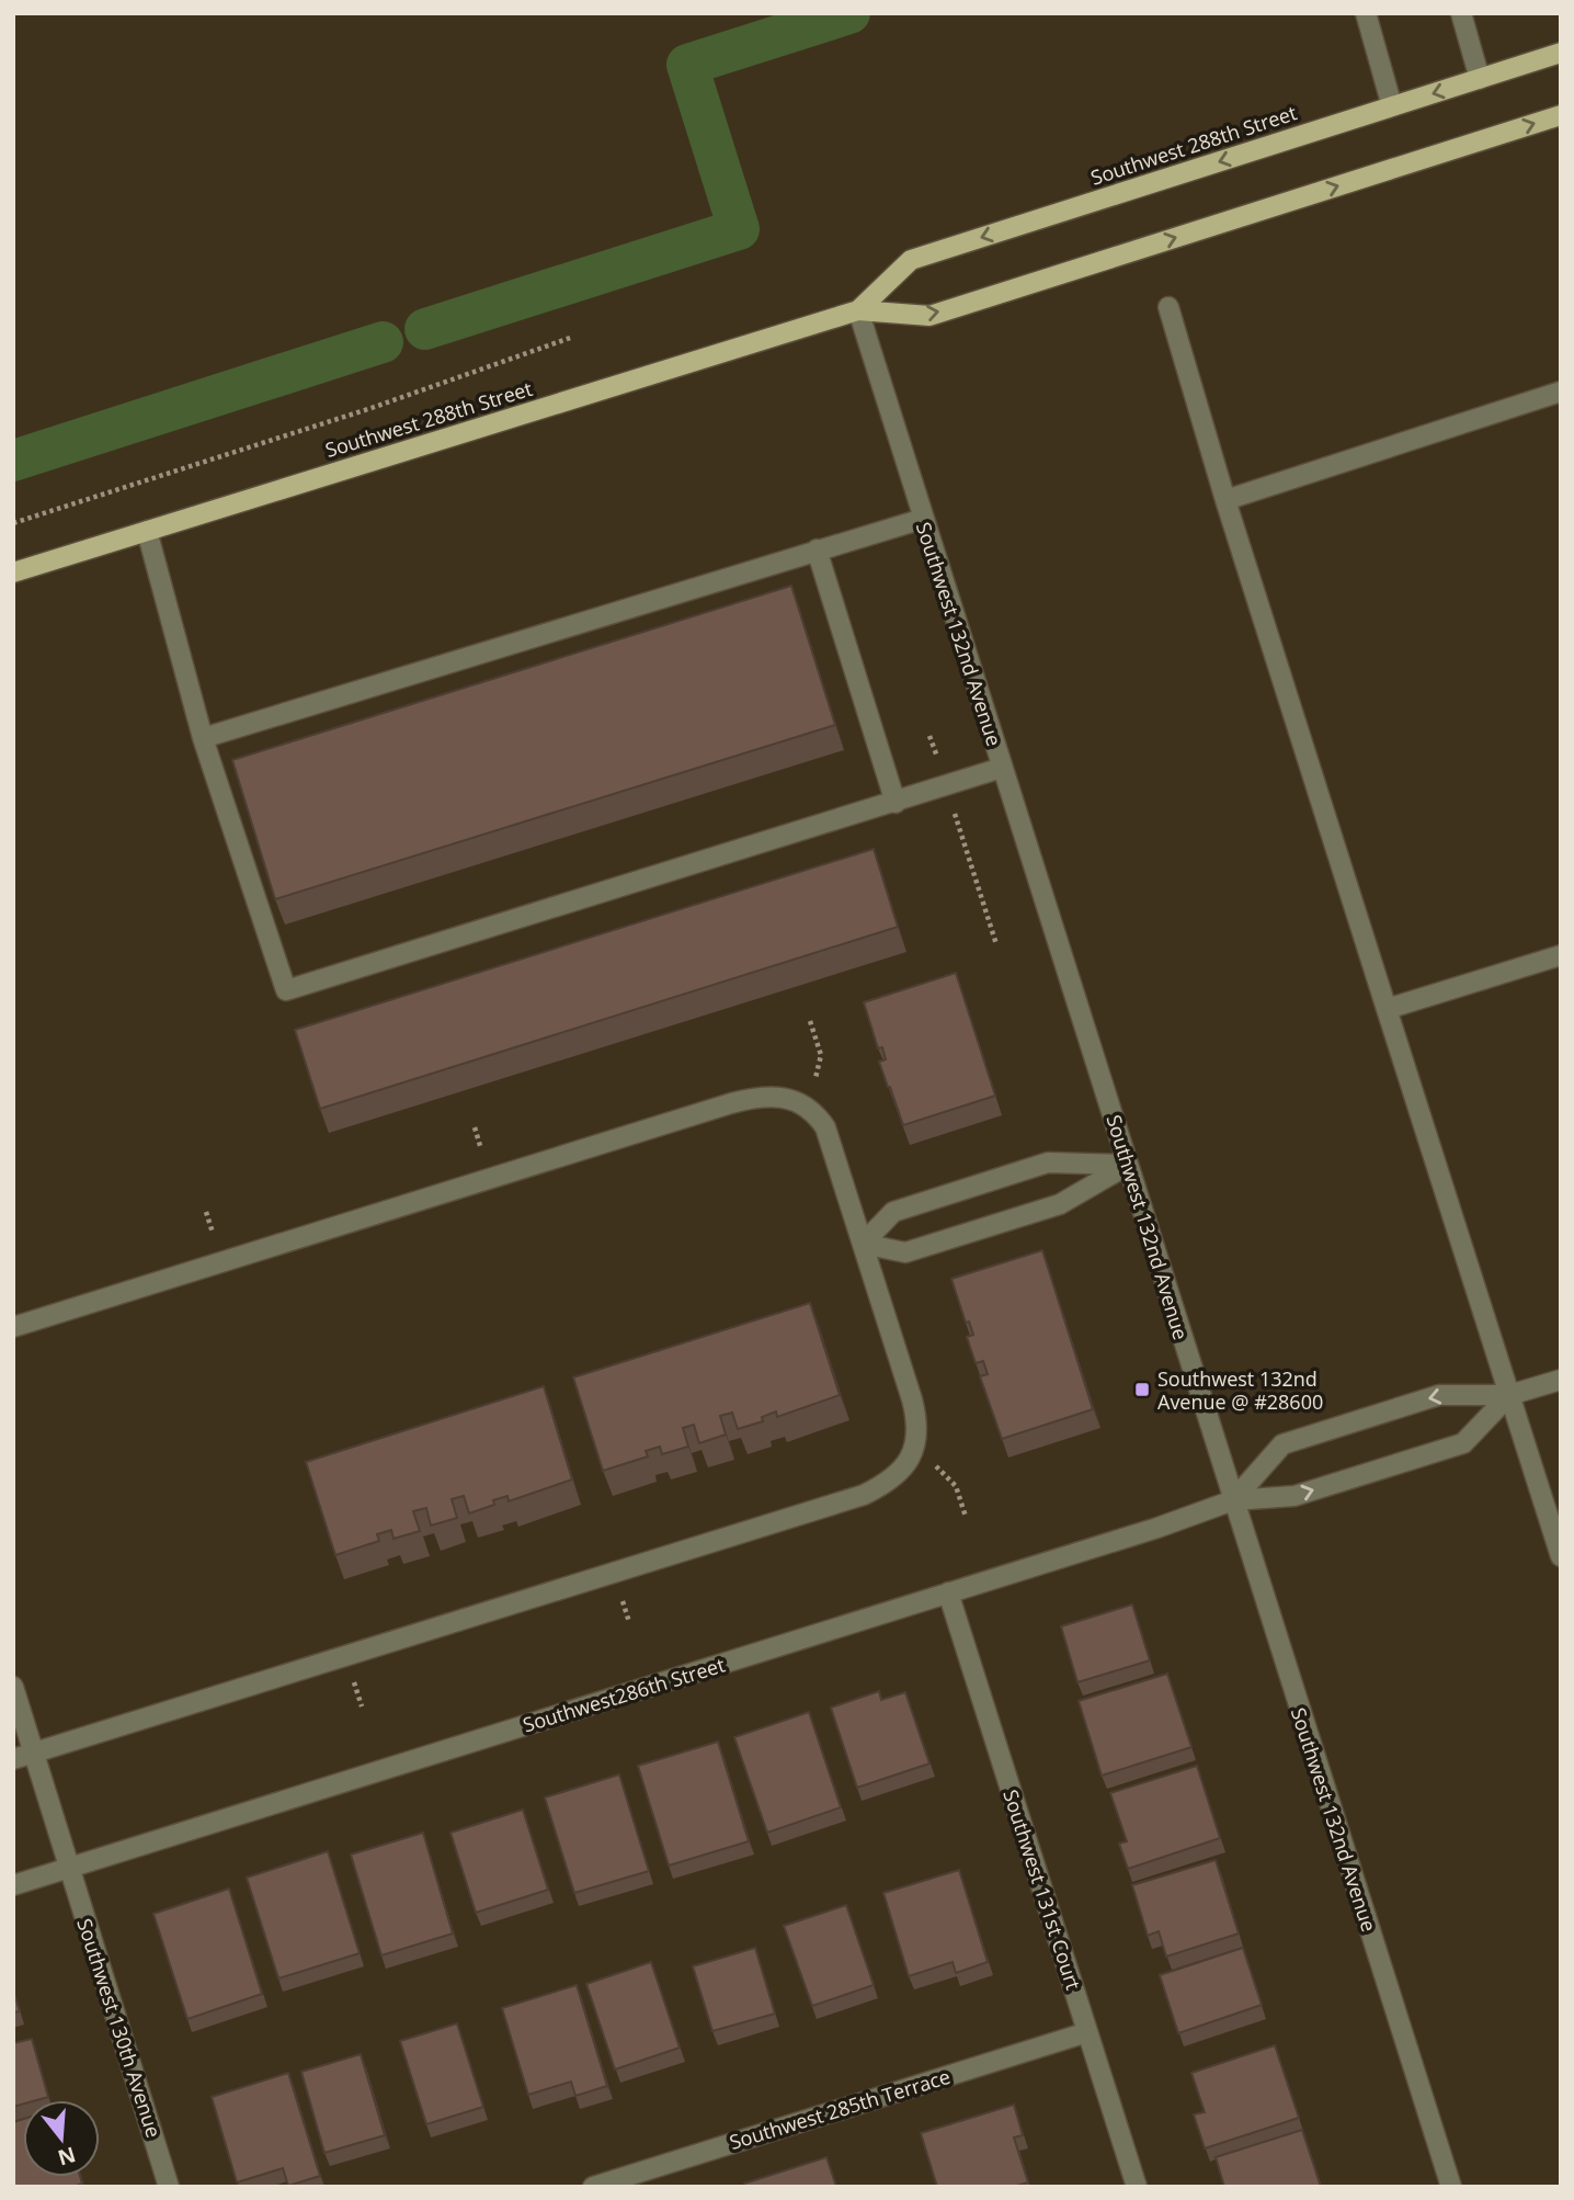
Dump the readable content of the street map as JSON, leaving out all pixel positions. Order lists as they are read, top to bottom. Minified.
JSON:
{"streets":{"main road":["Southwest 288th Street"],"street":["Southwest 132nd Avenue","Southwest286th Street","Southwest 131st Court","Southwest 130th Avenue","Southwest 285th Terrace"]},"crossings":[["Southwest 288th Street","Southwest 132nd Avenue"],["Southwest 132nd Avenue","Southwest286th Street"],["Southwest286th Street","Southwest 131st Court"],["Southwest286th Street","Southwest 130th Avenue"],["Southwest 131st Court","Southwest 285th Terrace"]],"places":{"transit":["Southwest 132nd Avenue @ #28600"]},"north":"bottom"}
